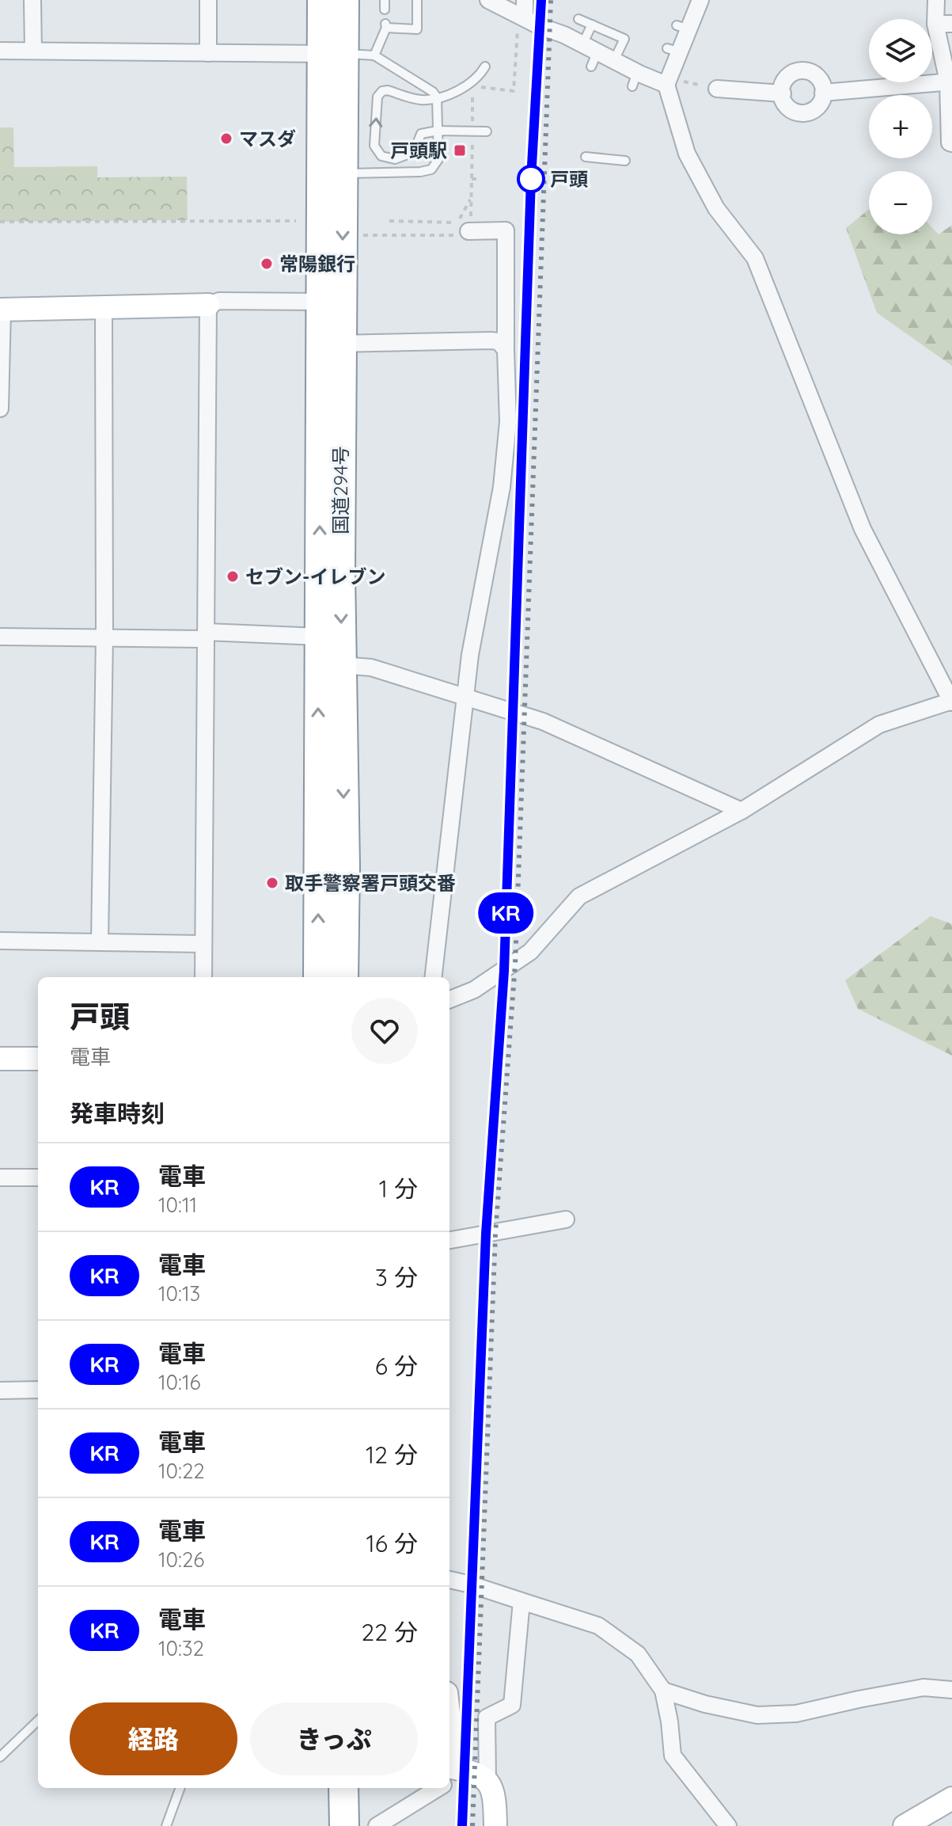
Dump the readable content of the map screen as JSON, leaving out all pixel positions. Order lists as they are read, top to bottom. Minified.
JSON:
{"streets":{"highway":["国道294号"]},"places":{"other":["マスダ","戸頭","常陽銀行","セブン-イレブン","取手警察署戸頭交番"],"transit":["戸頭駅"]},"page":{"on_map":"KR","map_buttons":["+","−"],"heading":[["戸頭","電車"],"発車時刻"],"list":[{"mark":"KR","name":"電車","note":"10:11","value":"1 分"},{"mark":"KR","name":"電車","note":"10:13","value":"3 分"},{"mark":"KR","name":"電車","note":"10:16","value":"6 分"},{"mark":"KR","name":"電車","note":"10:22","value":"12 分"},{"mark":"KR","name":"電車","note":"10:26","value":"16 分"},{"mark":"KR","name":"電車","note":"10:32","value":"22 分"}],"buttons":["経路","きっぷ"]}}
